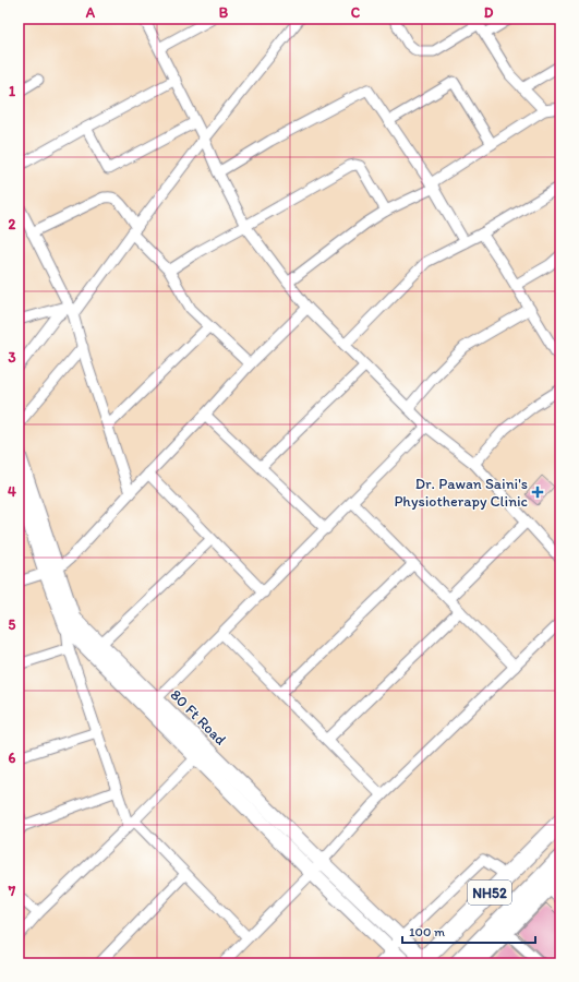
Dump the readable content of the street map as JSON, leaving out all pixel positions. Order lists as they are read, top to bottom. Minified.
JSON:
{"streets":{"highway":["NH52"],"main road":["80 Ft Road"]},"crossings":[["80 Ft Road","NH52"]],"places":{"health":["Dr. Pawan Saini's Physiotherapy Clinic"]},"scale_bar":"100 m","grid":{"columns":["A","B","C","D"],"rows":["1","2","3","4","5","6","7"]}}
